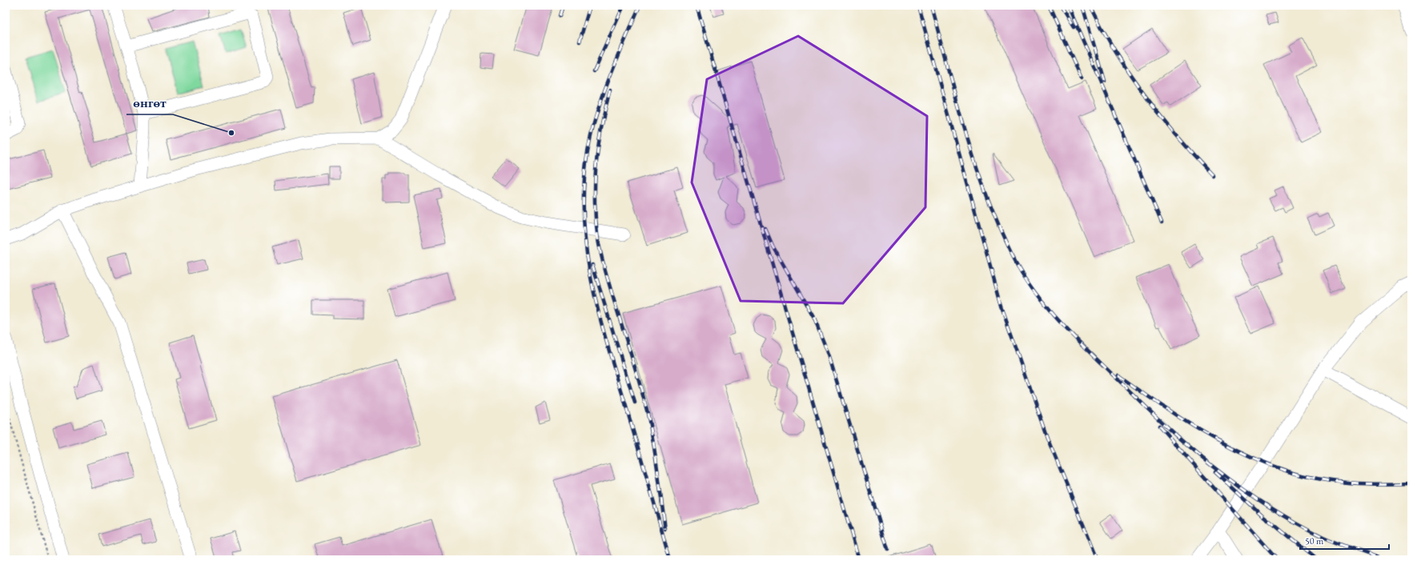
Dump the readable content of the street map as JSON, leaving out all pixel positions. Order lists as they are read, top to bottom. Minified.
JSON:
{"places":["өнгөт"],"scale_bar":"50 m"}
